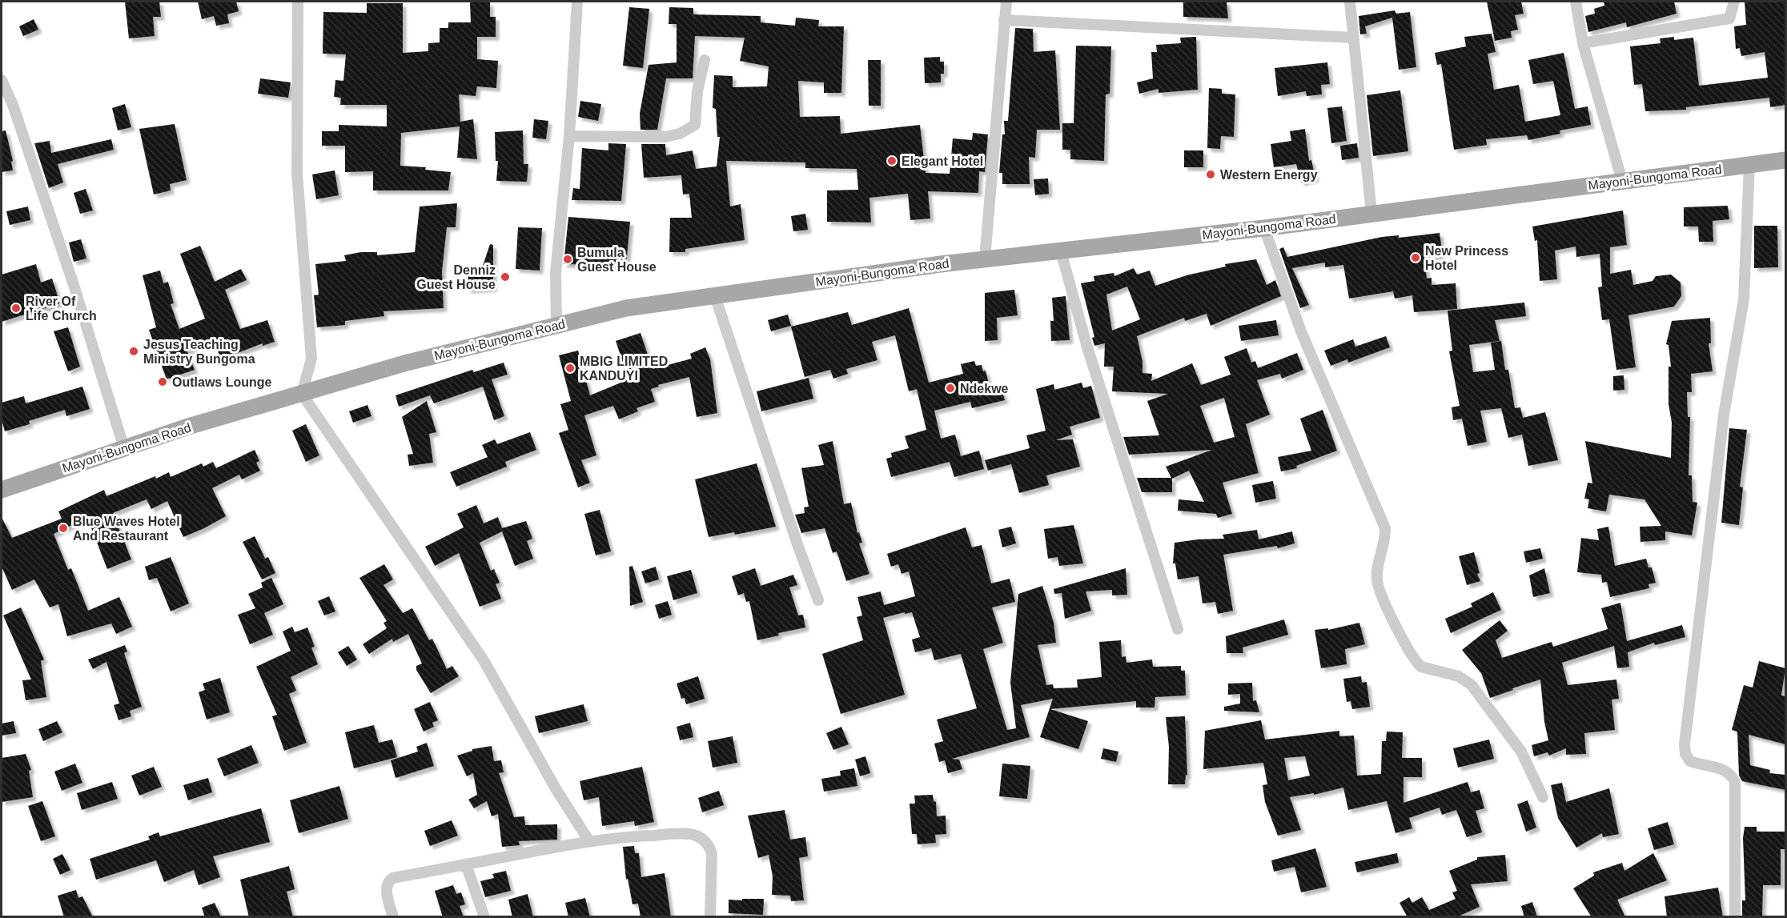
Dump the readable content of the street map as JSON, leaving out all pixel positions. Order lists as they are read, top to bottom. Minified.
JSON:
{"streets":{"main road":["Mayoni-Bungoma Road"]},"places":["Elegant Hotel","Western Energy","New Princess Hotel","Bumula Guest House","Denniz Guest House","River Of Life Church","Jesus Teaching Ministry Bungoma","MBIG LIMITED KANDUYI","Outlaws Lounge","Ndekwe","Blue Waves Hotel And Restaurant"]}
